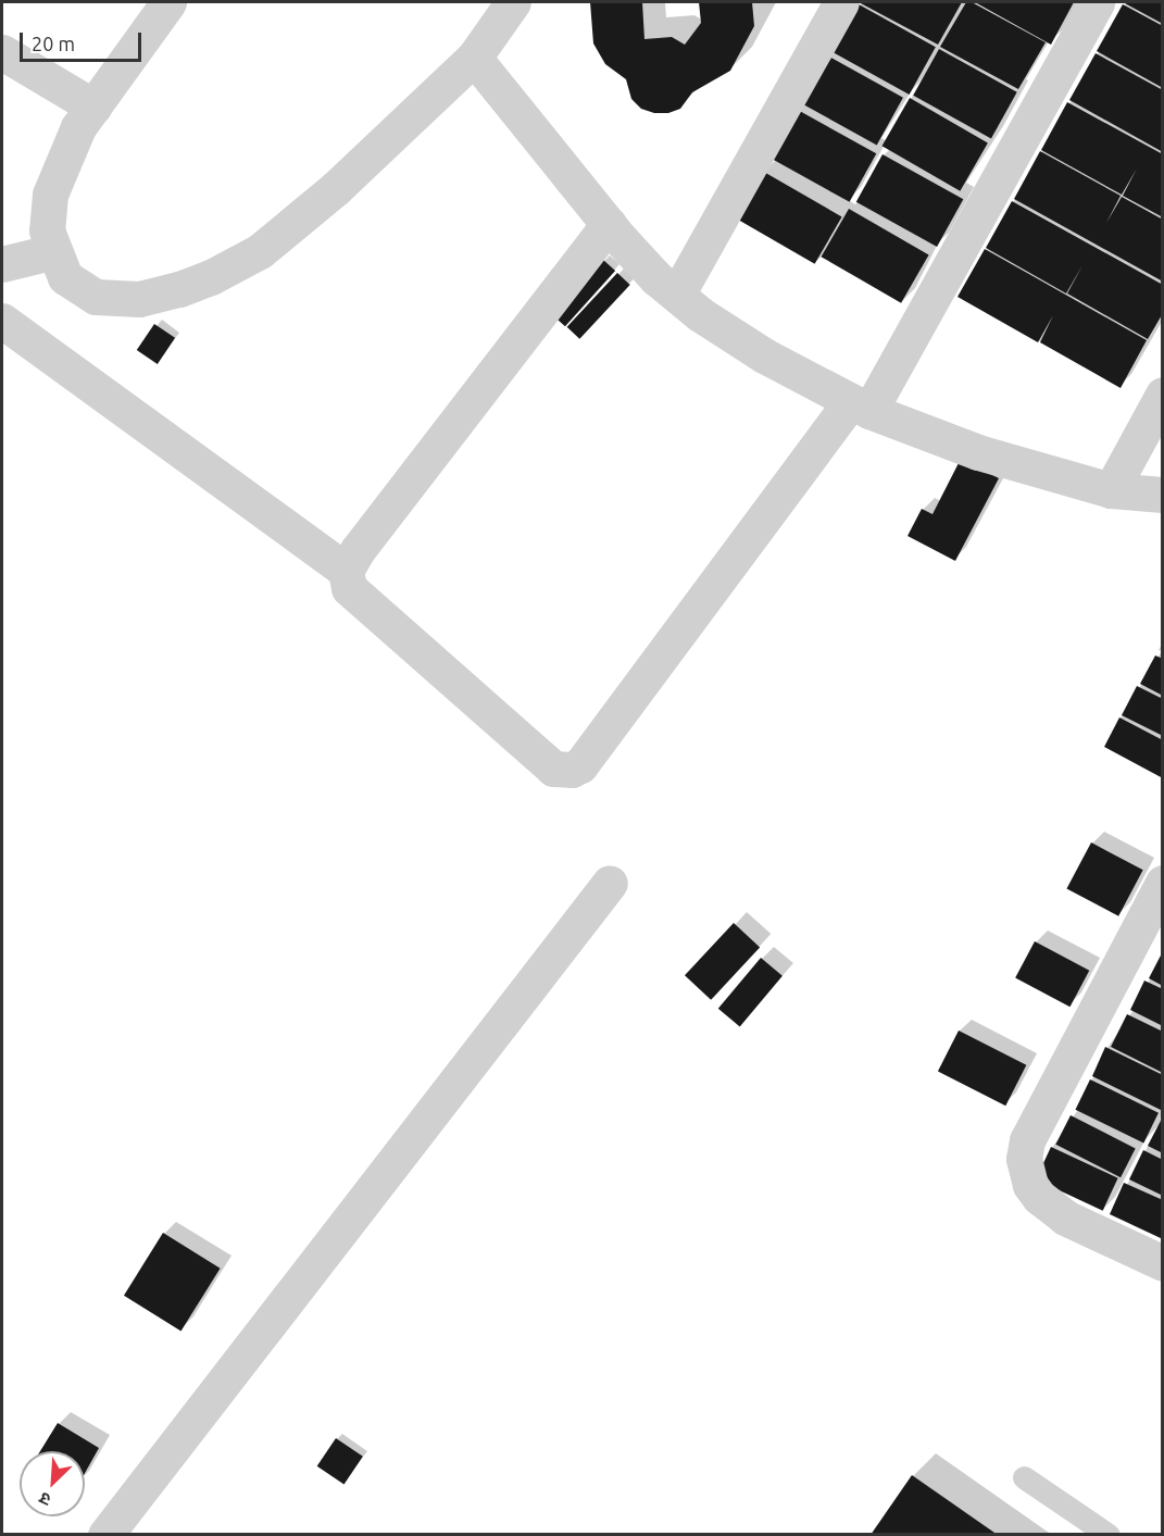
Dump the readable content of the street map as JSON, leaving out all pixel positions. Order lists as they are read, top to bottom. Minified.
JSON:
{"scale_bar":"20 m","north":"bottom left"}
